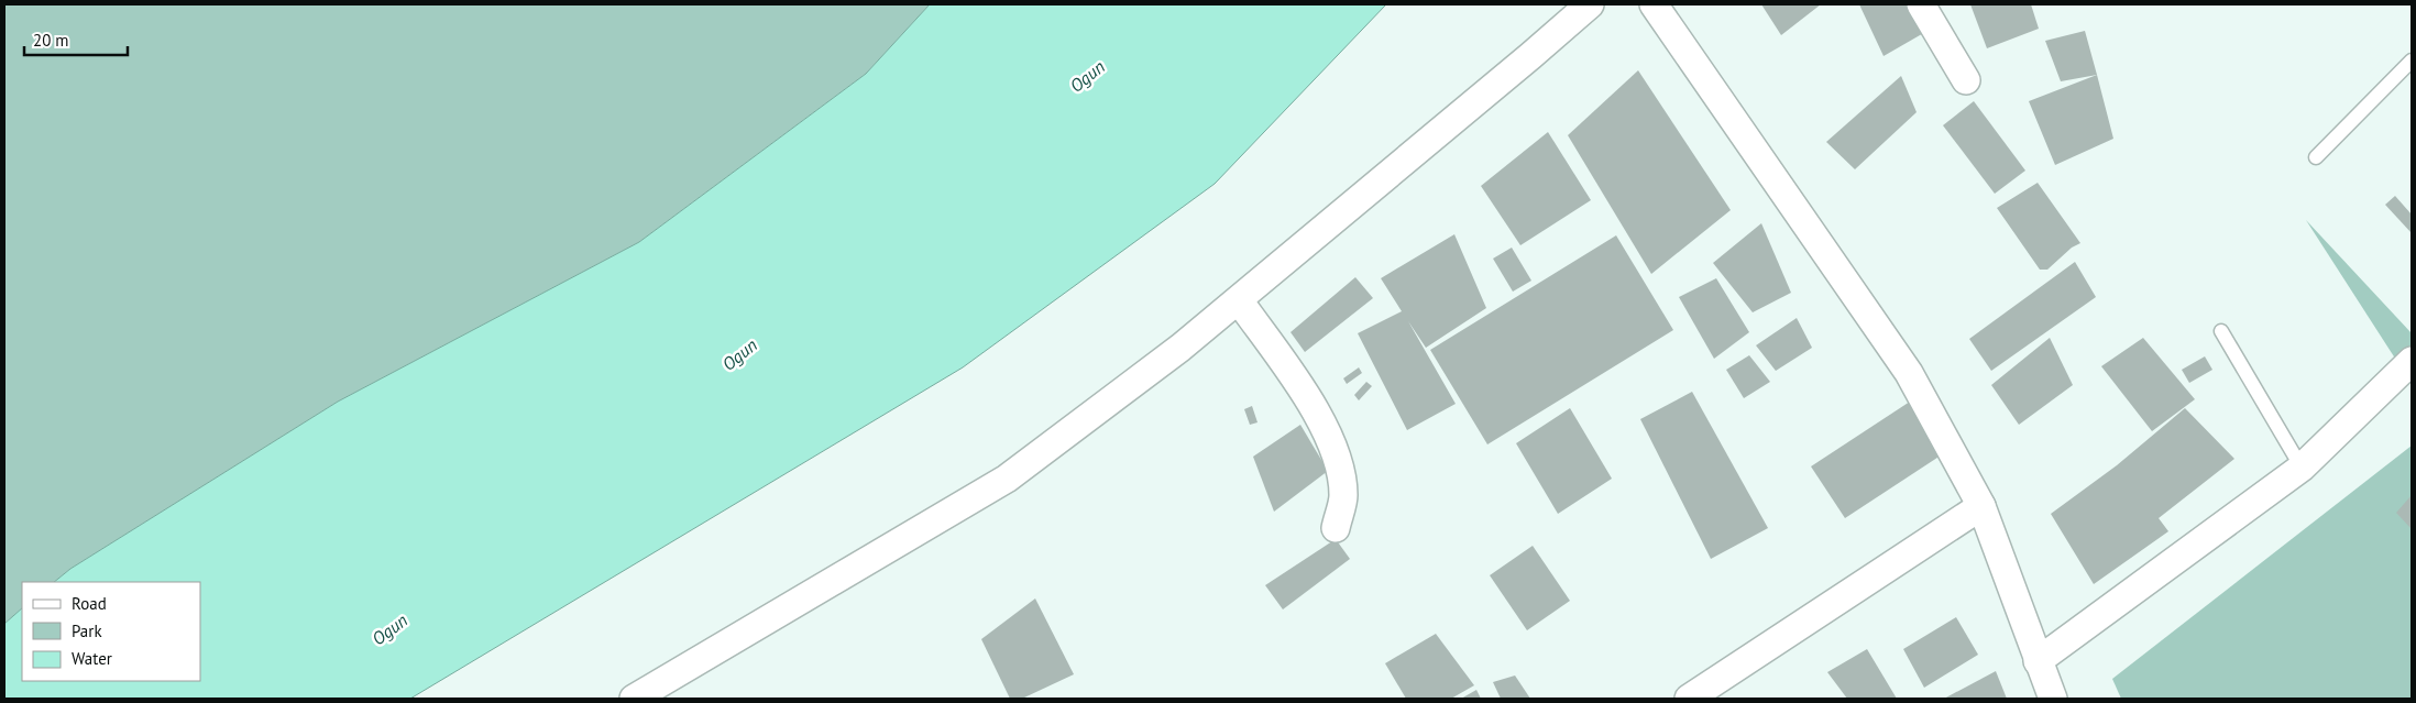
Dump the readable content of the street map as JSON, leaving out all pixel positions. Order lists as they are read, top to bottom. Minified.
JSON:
{"water":["Ogun"],"legend":["Road","Park","Water"],"scale_bar":"20 m"}
